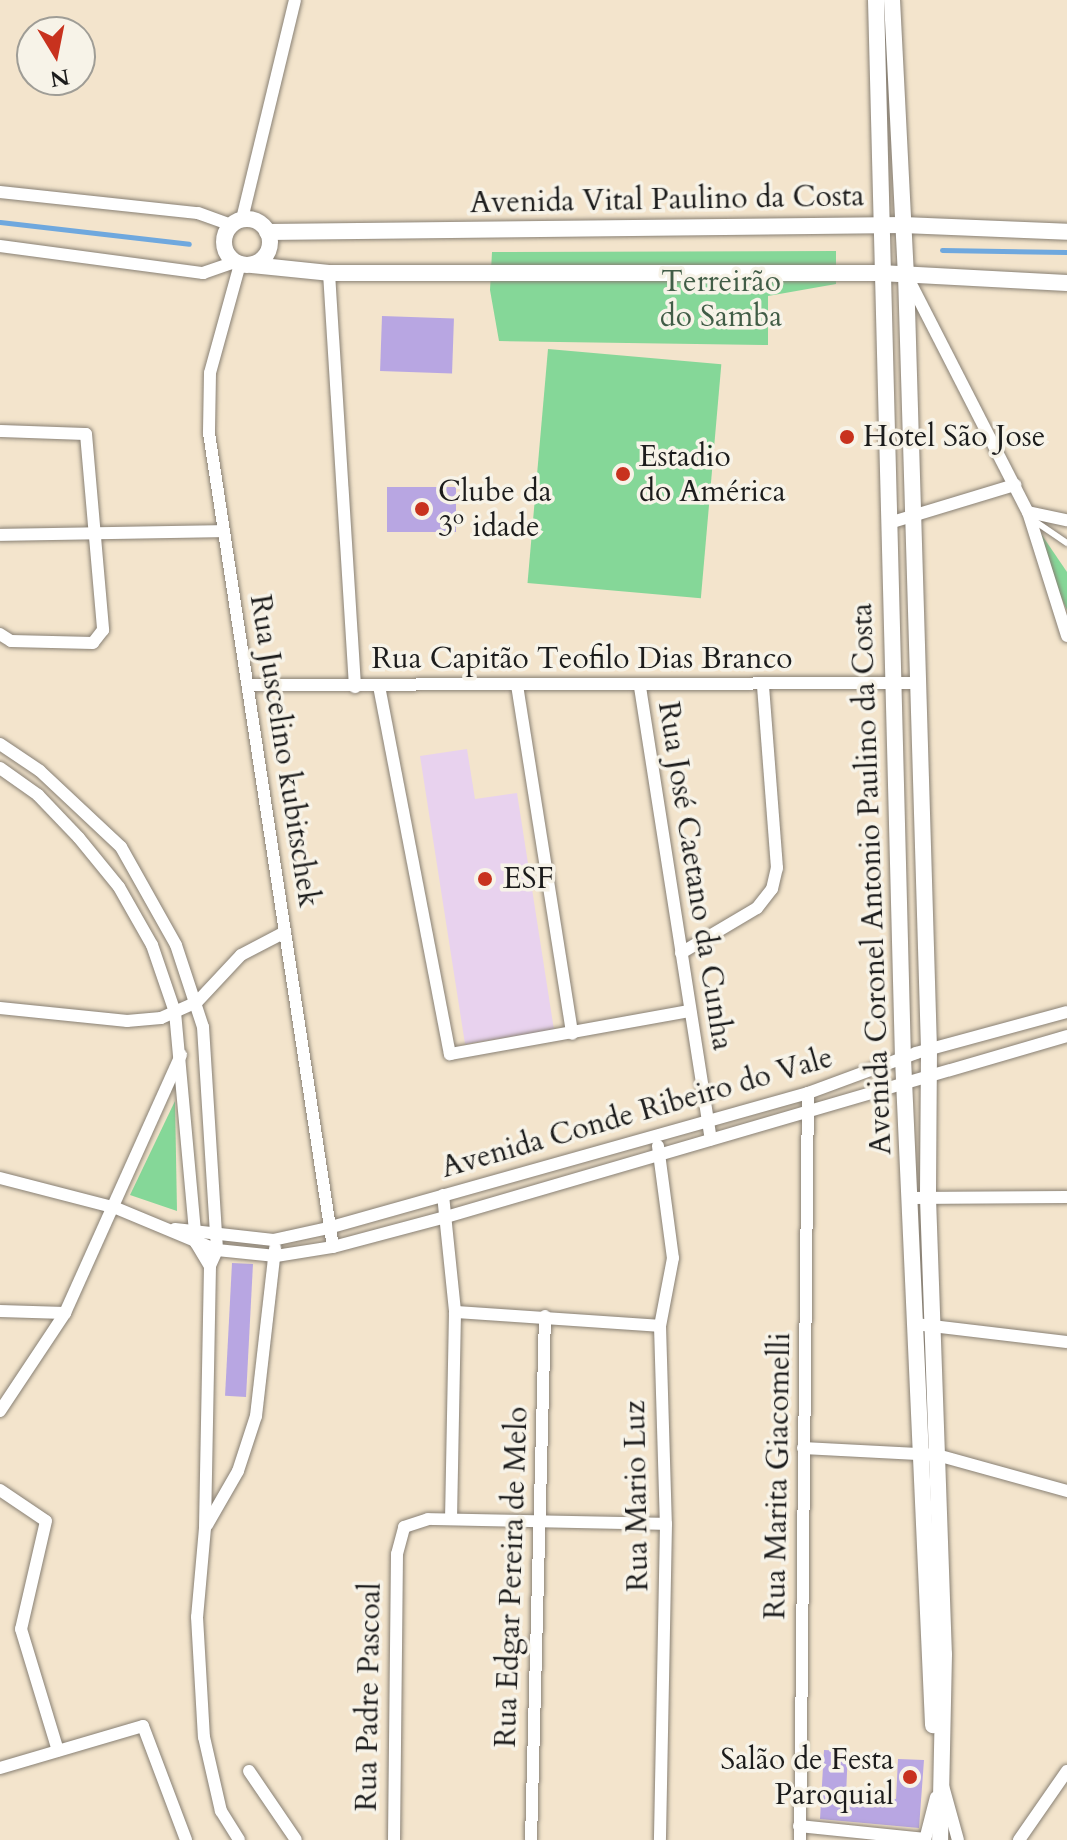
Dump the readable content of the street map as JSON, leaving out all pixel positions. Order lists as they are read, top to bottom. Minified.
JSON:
{"streets":{"street":["Avenida Vital Paulino da Costa","Rua Capitão Teofilo Dias Branco","Rua Juscelino kubitschek","Rua José Caetano da Cunha","Avenida Coronel Antonio Paulino da Costa","Avenida Conde Ribeiro do Vale","Rua Marita Giacomelli","Rua Mario Luz","Rua Edgar Pereira de Melo","Rua Padre Pascoal"]},"crossings":[["Avenida Vital Paulino da Costa","Rua Juscelino kubitschek"],["Avenida Vital Paulino da Costa","Avenida Coronel Antonio Paulino da Costa"],["Rua Capitão Teofilo Dias Branco","Rua Juscelino kubitschek"],["Rua Capitão Teofilo Dias Branco","Rua José Caetano da Cunha"],["Rua Capitão Teofilo Dias Branco","Avenida Coronel Antonio Paulino da Costa"],["Rua Juscelino kubitschek","Avenida Conde Ribeiro do Vale"],["Rua José Caetano da Cunha","Avenida Conde Ribeiro do Vale"],["Avenida Coronel Antonio Paulino da Costa","Avenida Conde Ribeiro do Vale"],["Avenida Conde Ribeiro do Vale","Rua Marita Giacomelli"],["Avenida Conde Ribeiro do Vale","Rua Mario Luz"]],"parks":["Terreirão do Samba"],"places":["Hotel São Jose","Estadio do América","Clube da 3º idade","ESF","Salão de Festa Paroquial"],"north":"bottom"}
